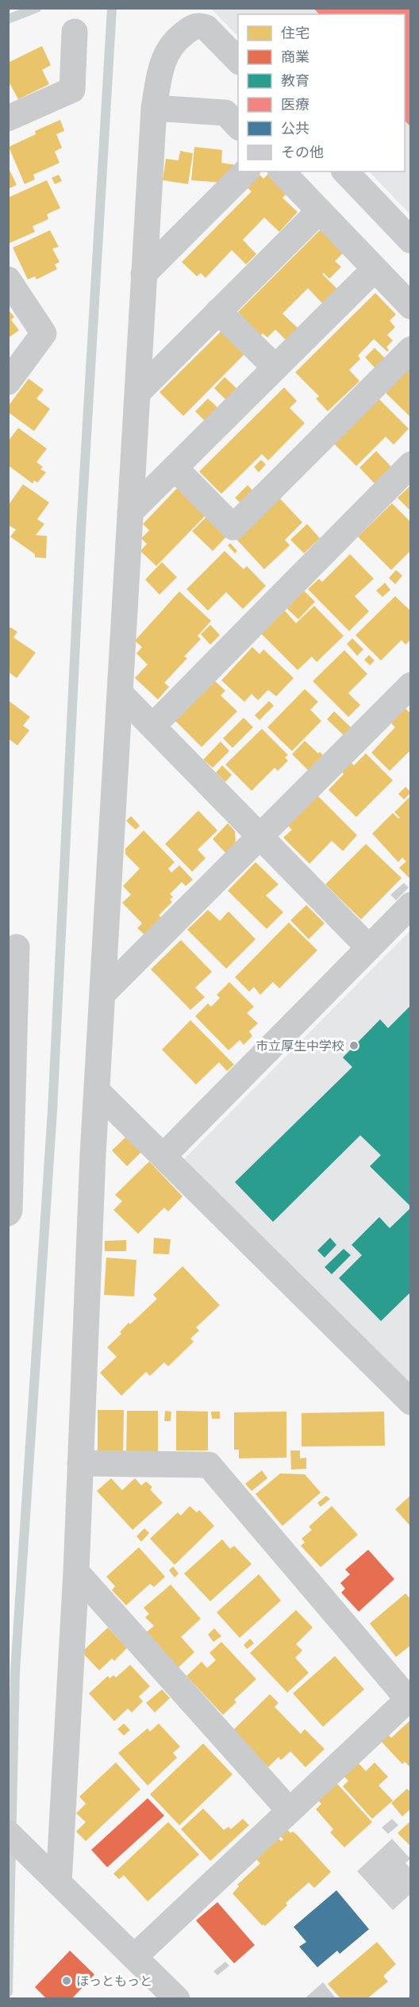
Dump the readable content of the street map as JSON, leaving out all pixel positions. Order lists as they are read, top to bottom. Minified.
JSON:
{"places":["市立厚生中学校","ほっともっと"],"legend":["住宅","商業","教育","医療","公共","その他"]}
